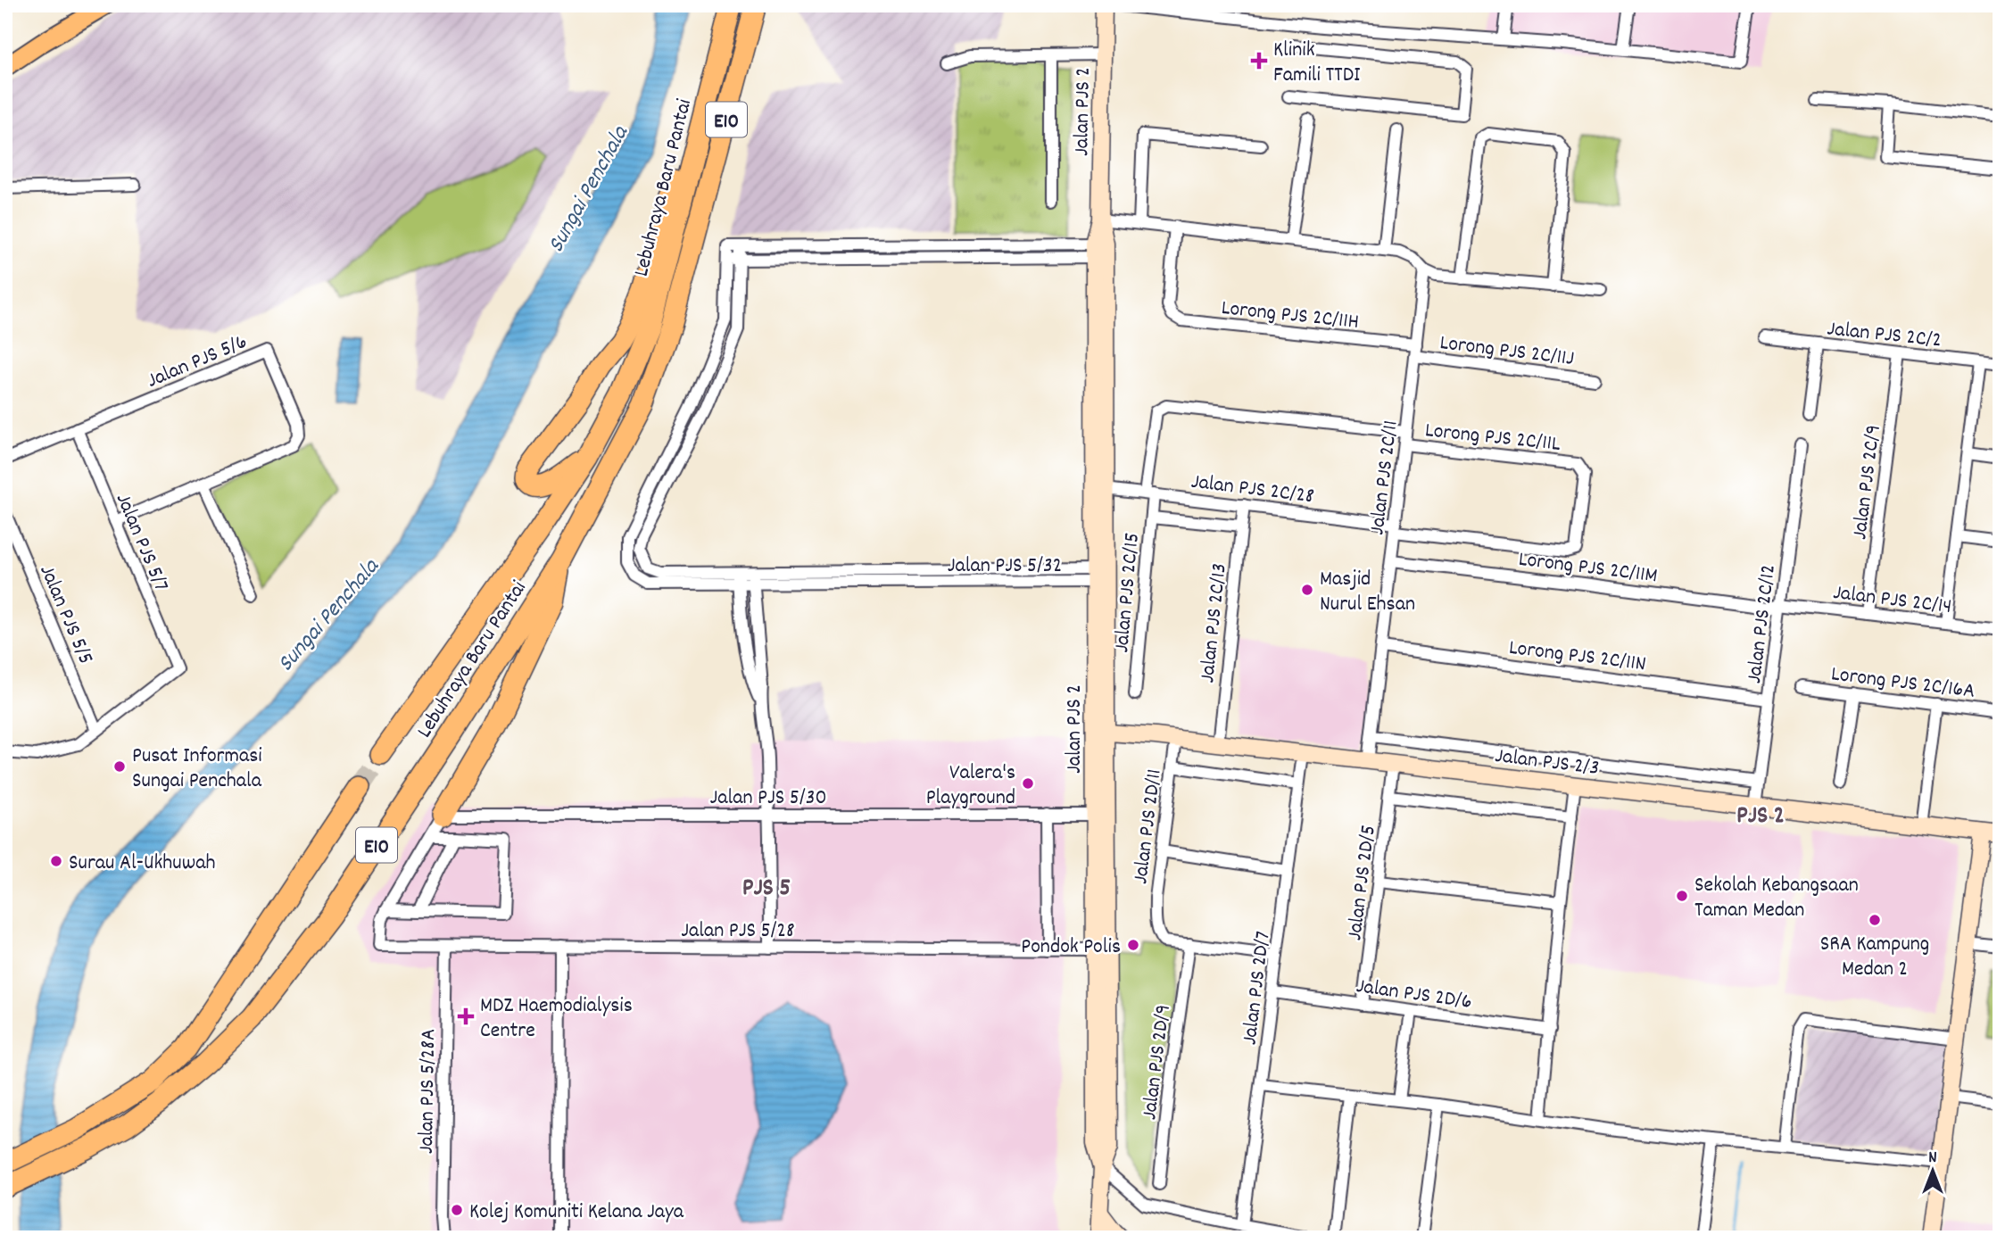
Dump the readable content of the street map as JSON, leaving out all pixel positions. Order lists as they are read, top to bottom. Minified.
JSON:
{"streets":{"highway":["E10","Lebuhraya Baru Pantai"],"main road":["Jalan PJS 2","Jalan PJS 2/3"],"street":["Lorong PJS 2C/11H","Jalan PJS 2C/2","Lorong PJS 2C/11J","Jalan PJS 5/6","Lorong PJS 2C/11L","Jalan PJS 2C/11","Jalan PJS 2C/9","Jalan PJS 2C/28","Jalan PJS 5/7","Jalan PJS 5/32","Lorong PJS 2C/11M","Jalan PJS 2C/15","Jalan PJS 2C/14","Jalan PJS 5/5","Jalan PJS 2C/13","Jalan PJS 2C/12","Lorong PJS 2C/11N","Lorong PJS 2C/16A","Jalan PJS 5/30","Jalan PJS 2D/11","Jalan PJS 2D/5","Jalan PJS 5/28","Jalan PJS 2D/7","Jalan PJS 2D/6","Jalan PJS 2D/9","Jalan PJS 5/28A"]},"crossings":[["Jalan PJS 2","Jalan PJS 2C/28"],["Jalan PJS 2","Jalan PJS 5/32"],["Jalan PJS 2","Jalan PJS 2/3"],["Jalan PJS 2","Jalan PJS 5/30"],["Jalan PJS 2","Jalan PJS 5/28"],["Lorong PJS 2C/11H","Lorong PJS 2C/11J"],["Lorong PJS 2C/11H","Jalan PJS 2C/11"],["Jalan PJS 2C/2","Jalan PJS 2C/9"],["Lorong PJS 2C/11J","Jalan PJS 2C/11"],["Jalan PJS 5/6","Jalan PJS 5/7"],["Lorong PJS 2C/11L","Jalan PJS 2C/11"],["Lorong PJS 2C/11L","Jalan PJS 2C/28"],["Jalan PJS 2C/11","Jalan PJS 2C/28"],["Jalan PJS 2C/11","Lorong PJS 2C/11M"],["Jalan PJS 2C/11","Jalan PJS 2C/15"],["Jalan PJS 2C/11","Lorong PJS 2C/11N"],["Jalan PJS 2C/11","Jalan PJS 2/3"],["Jalan PJS 2C/9","Jalan PJS 2C/14"],["Jalan PJS 2C/28","Jalan PJS 2C/15"],["Jalan PJS 2C/28","Jalan PJS 2C/13"],["Jalan PJS 5/7","Jalan PJS 5/5"],["Lorong PJS 2C/11M","Jalan PJS 2C/14"],["Lorong PJS 2C/11M","Jalan PJS 2C/12"],["Jalan PJS 2C/14","Jalan PJS 2C/12"],["Jalan PJS 2C/13","Jalan PJS 2/3"],["Jalan PJS 2C/12","Lorong PJS 2C/11N"],["Jalan PJS 2C/12","Jalan PJS 2/3"],["Jalan PJS 2/3","Jalan PJS 2D/11"],["Jalan PJS 2/3","Jalan PJS 2D/5"],["Jalan PJS 2/3","Jalan PJS 2D/7"],["Jalan PJS 2D/11","Jalan PJS 2D/9"],["Jalan PJS 2D/5","Jalan PJS 2D/6"],["Jalan PJS 5/28","Jalan PJS 5/28A"],["Jalan PJS 2D/7","Jalan PJS 2D/6"]],"districts":["PJS 2","PJS 5"],"water":["Sungai Penchala"],"places":{"health":["Klinik Famili TTDI","MDZ Haemodialysis Centre"],"other":["Masjid Nurul Ehsan","Pusat Informasi Sungai Penchala","Valera's Playground","Surau Al-Ukhuwah","Sekolah Kebangsaan Taman Medan","SRA Kampung Medan 2","Pondok Polis","Kolej Komuniti Kelana Jaya"]},"north":"top"}
